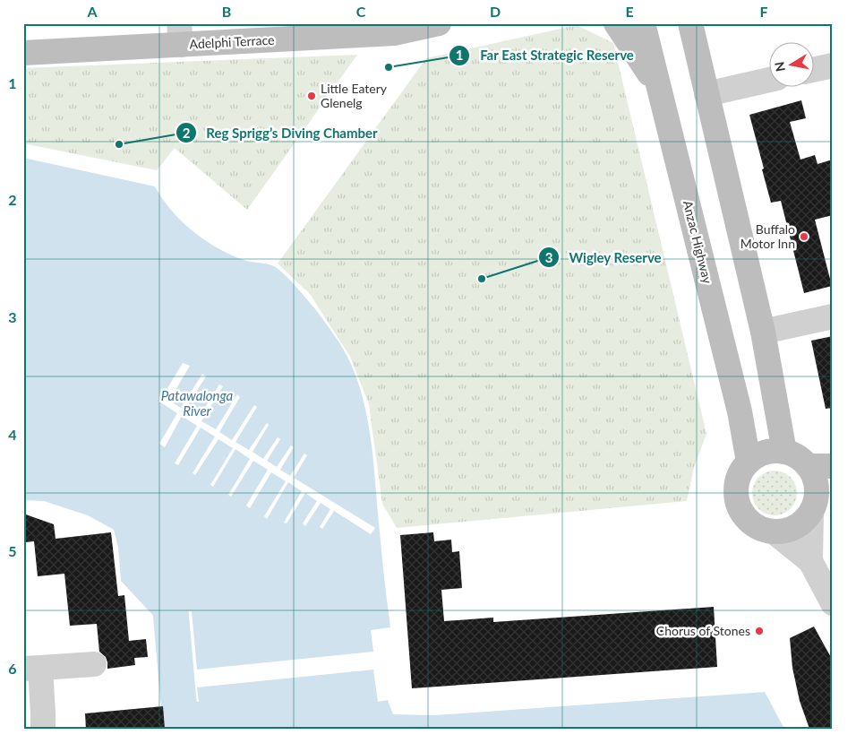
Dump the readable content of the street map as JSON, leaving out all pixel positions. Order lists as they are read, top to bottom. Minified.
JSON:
{"streets":{"street":["Adelphi Terrace","Anzac Highway"]},"water":["Patawalonga River"],"places":["Far East Strategic Reserve","Little Eatery Glenelg","Reg Sprigg’s Diving Chamber","Buffalo Motor Inn","Wigley Reserve","Chorus of Stones"],"north":"left","grid":{"columns":["A","B","C","D","E","F"],"rows":["1","2","3","4","5","6"]}}
